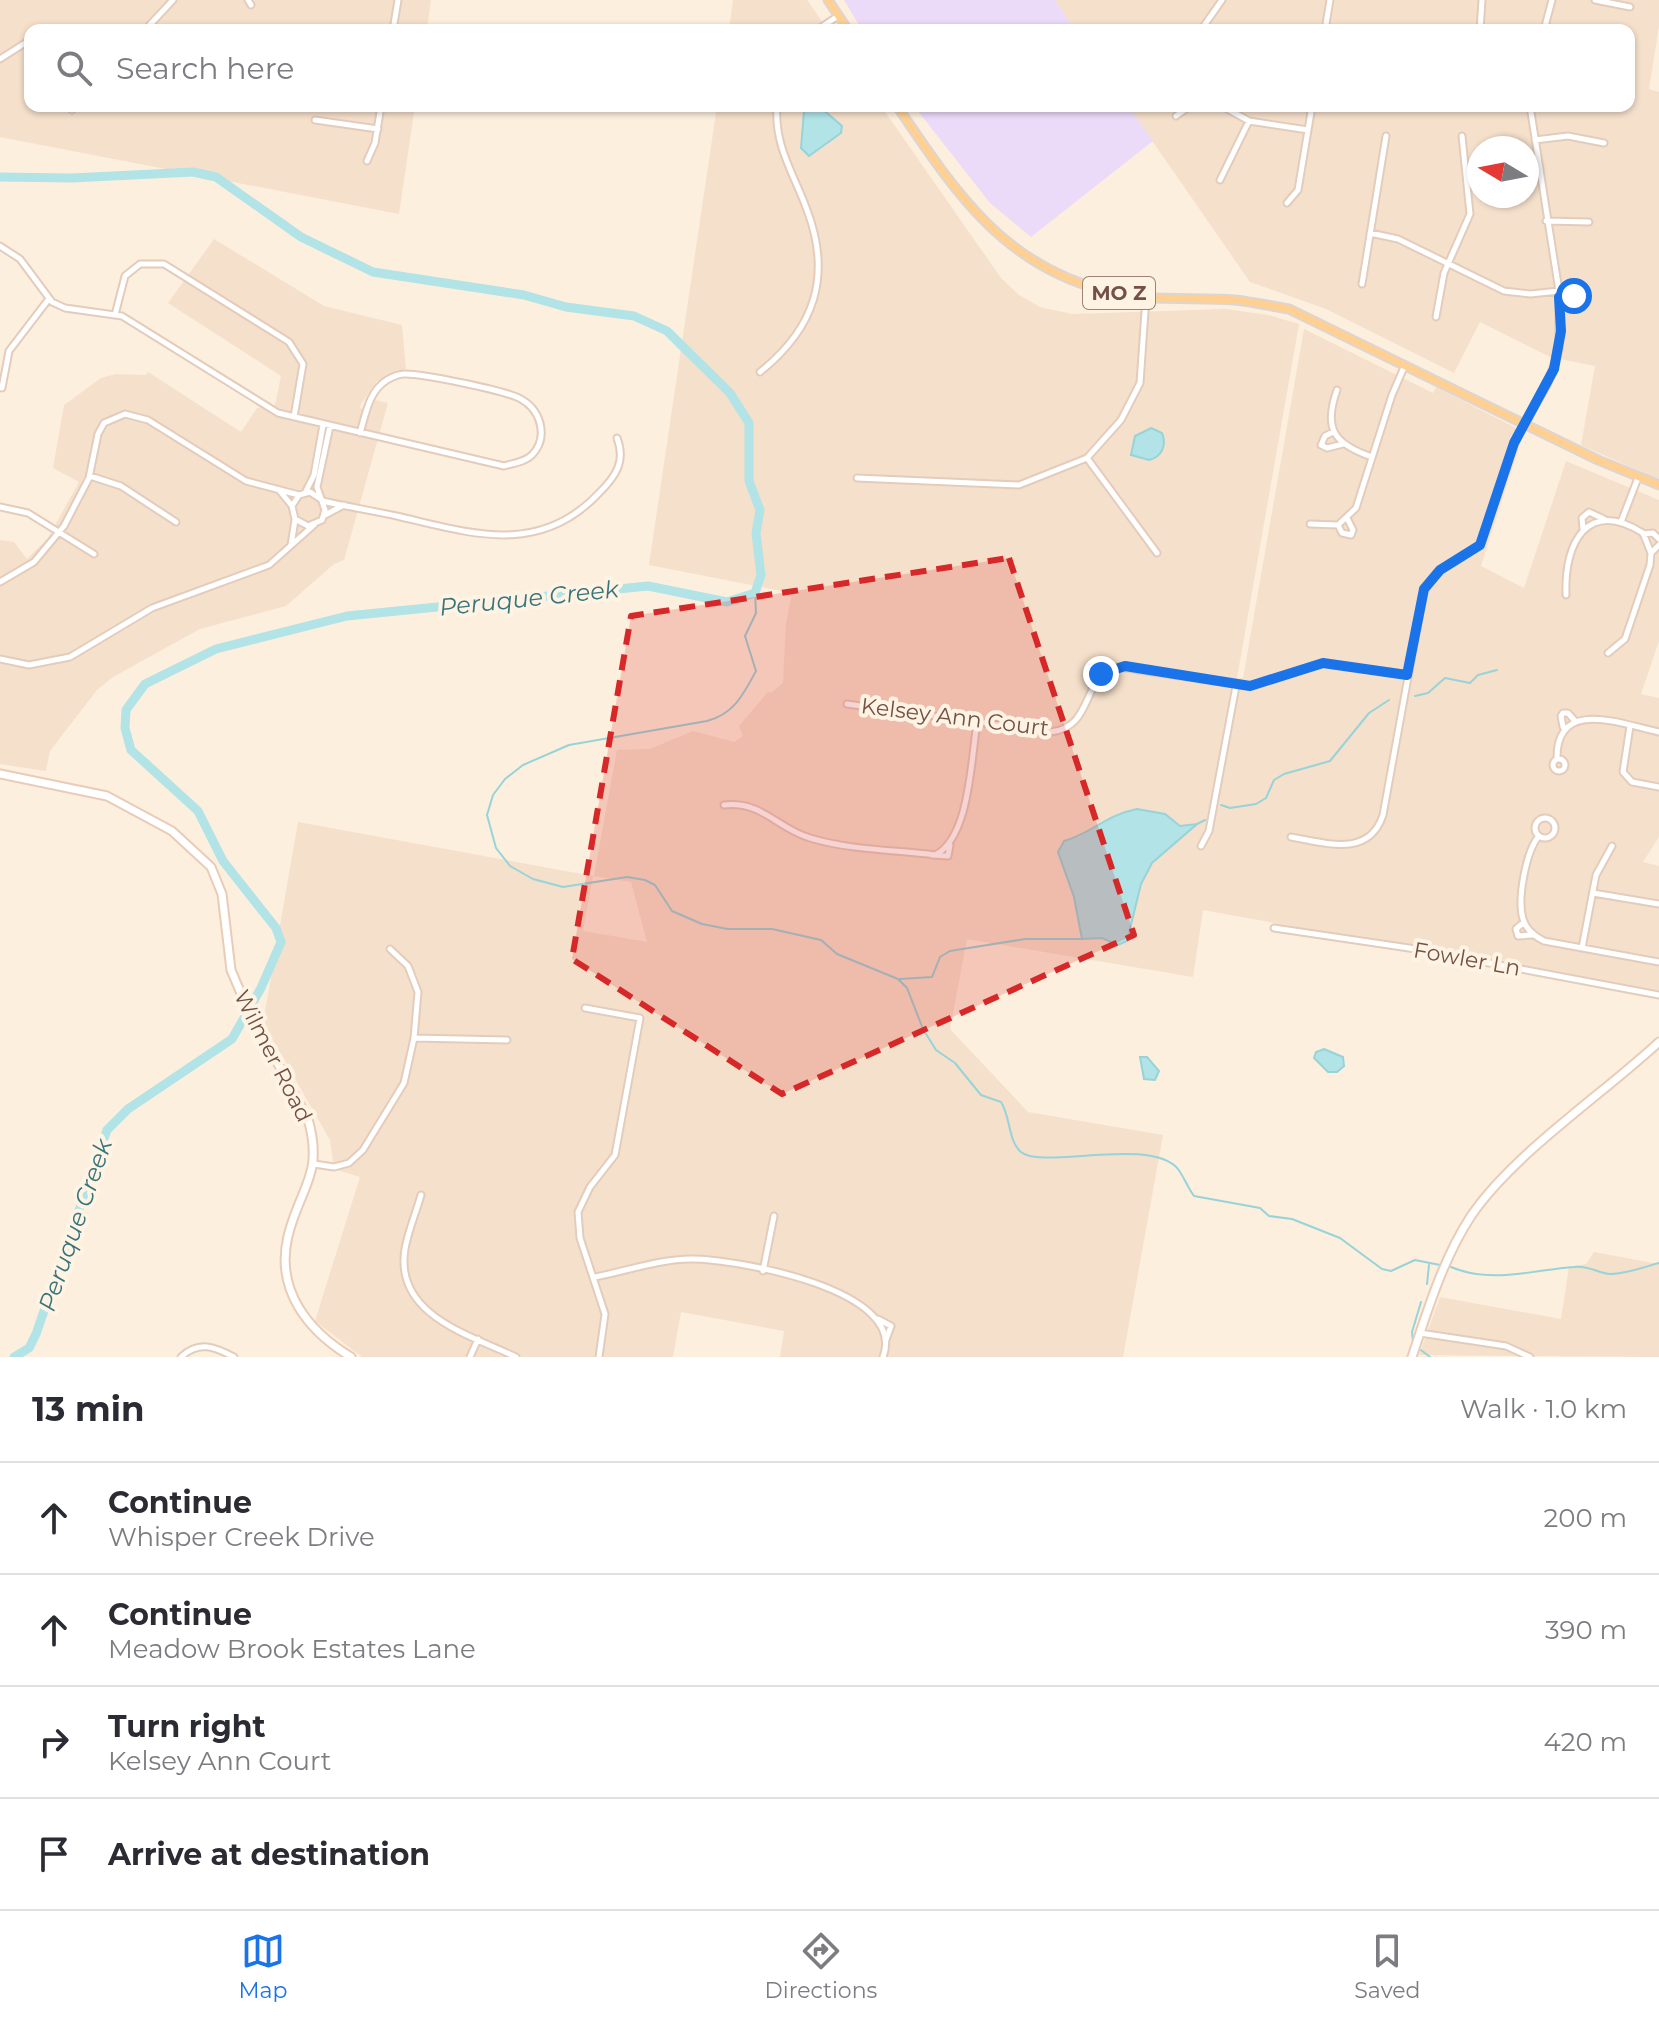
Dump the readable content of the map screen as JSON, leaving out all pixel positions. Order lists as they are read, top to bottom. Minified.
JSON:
{"streets":{"main road":["MO Z"],"street":["Kelsey Ann Court","Fowler Ln","Wilmer Road"]},"water":["Peruque Creek"],"north":"left","page":{"search":"Search here","heading":["13 min","Walk · 1.0 km"],"list":[["Continue","Whisper Creek Drive","200 m"],["Continue","Meadow Brook Estates Lane","390 m"],["Turn right","Kelsey Ann Court","420 m"],"Arrive at destination"],"nav":["Map","Directions","Saved"]}}
